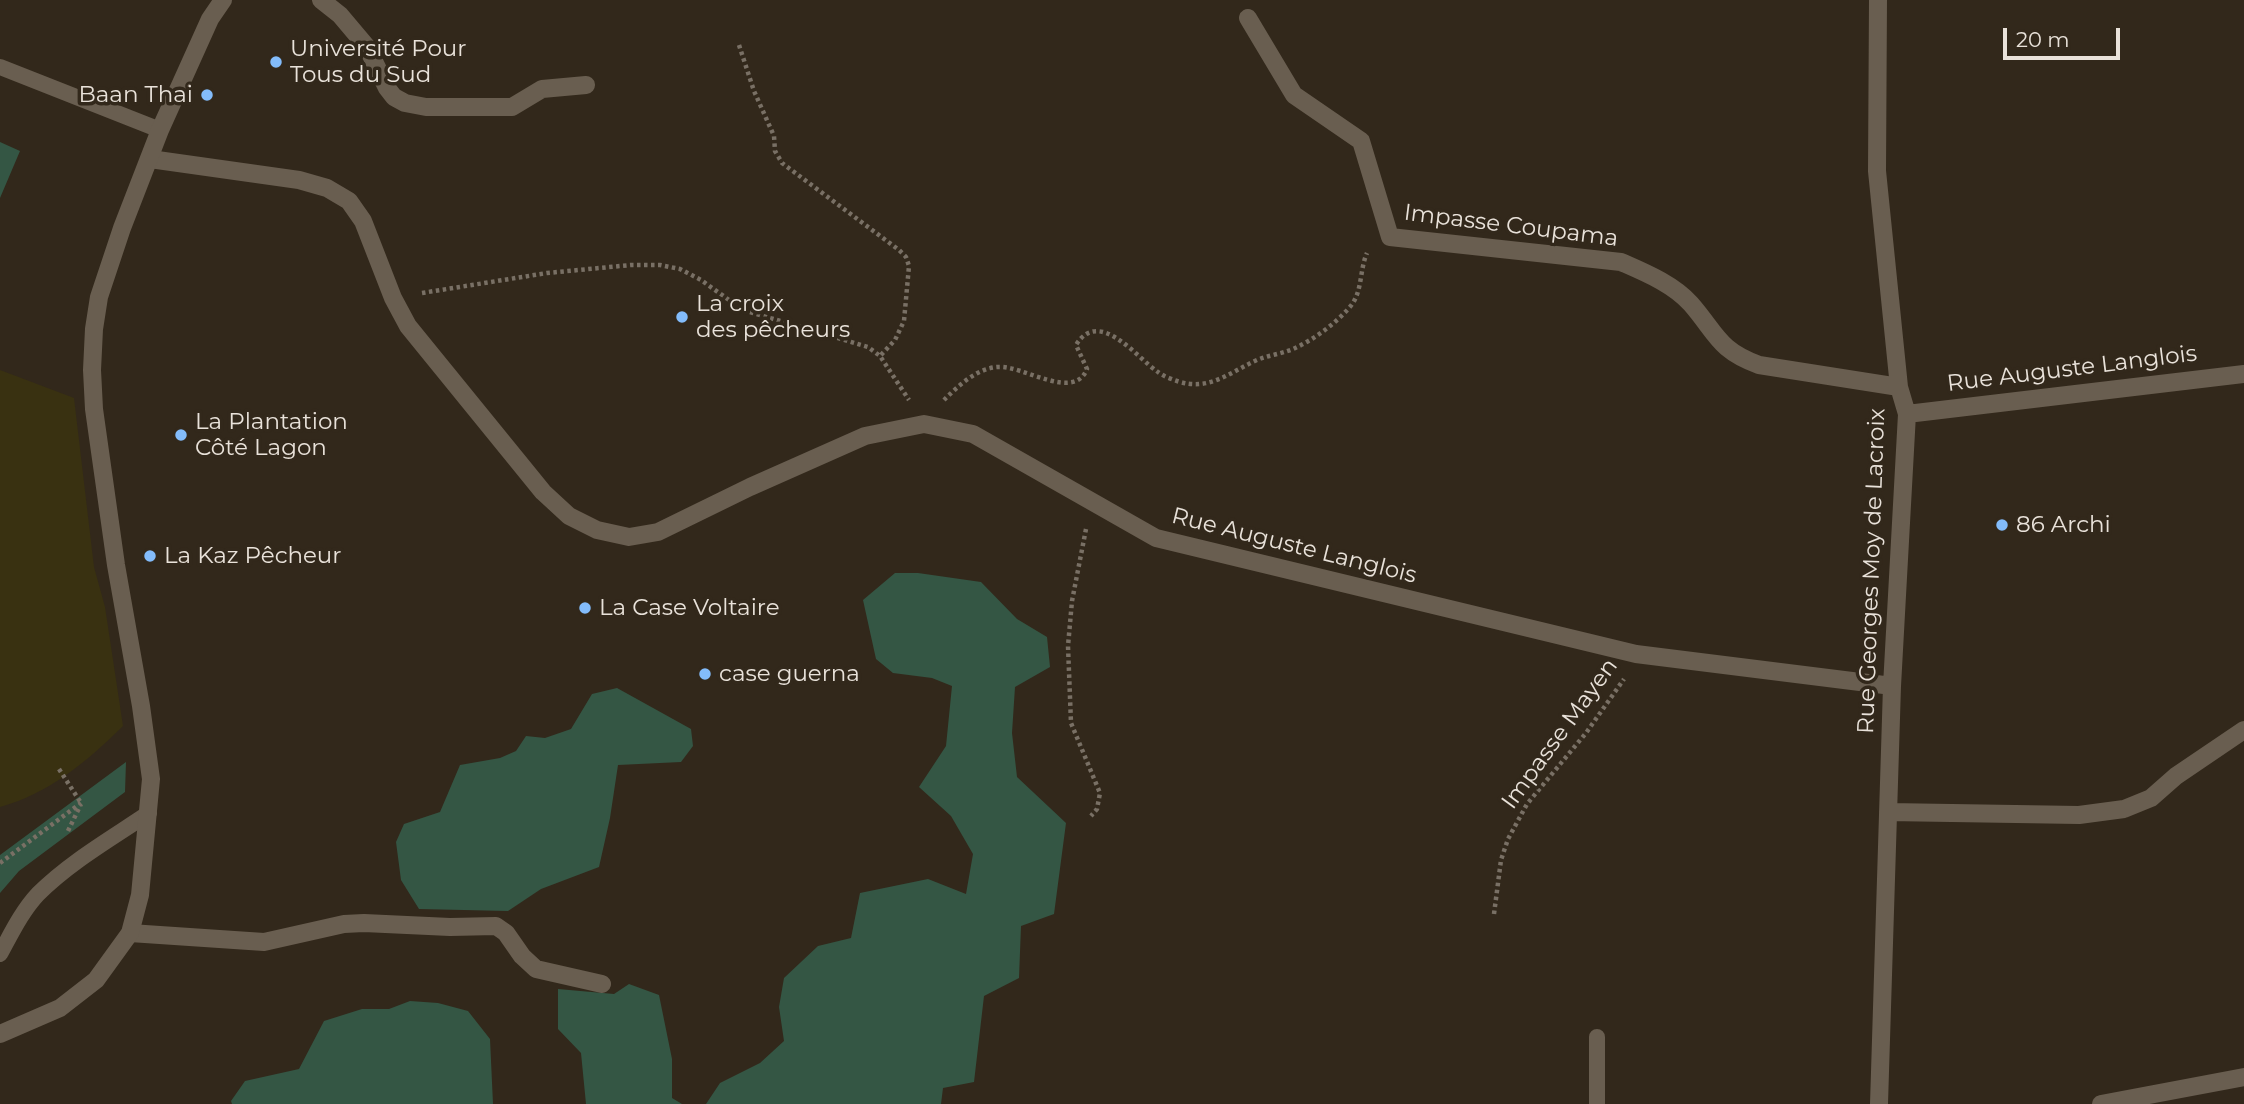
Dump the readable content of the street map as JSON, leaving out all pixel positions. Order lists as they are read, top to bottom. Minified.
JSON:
{"streets":{"street":["Impasse Coupama","Rue Auguste Langlois","Rue Georges Moy de Lacroix"],"path":["Impasse Mayen"]},"crossings":[["Impasse Coupama","Rue Georges Moy de Lacroix"],["Rue Auguste Langlois","Rue Georges Moy de Lacroix"],["Rue Auguste Langlois","Impasse Mayen"]],"places":["Université Pour Tous du Sud","Baan Thai","La croix des pêcheurs","La Plantation Côté Lagon","86 Archi","La Kaz Pêcheur","La Case Voltaire","case guerna"],"scale_bar":"20 m"}
